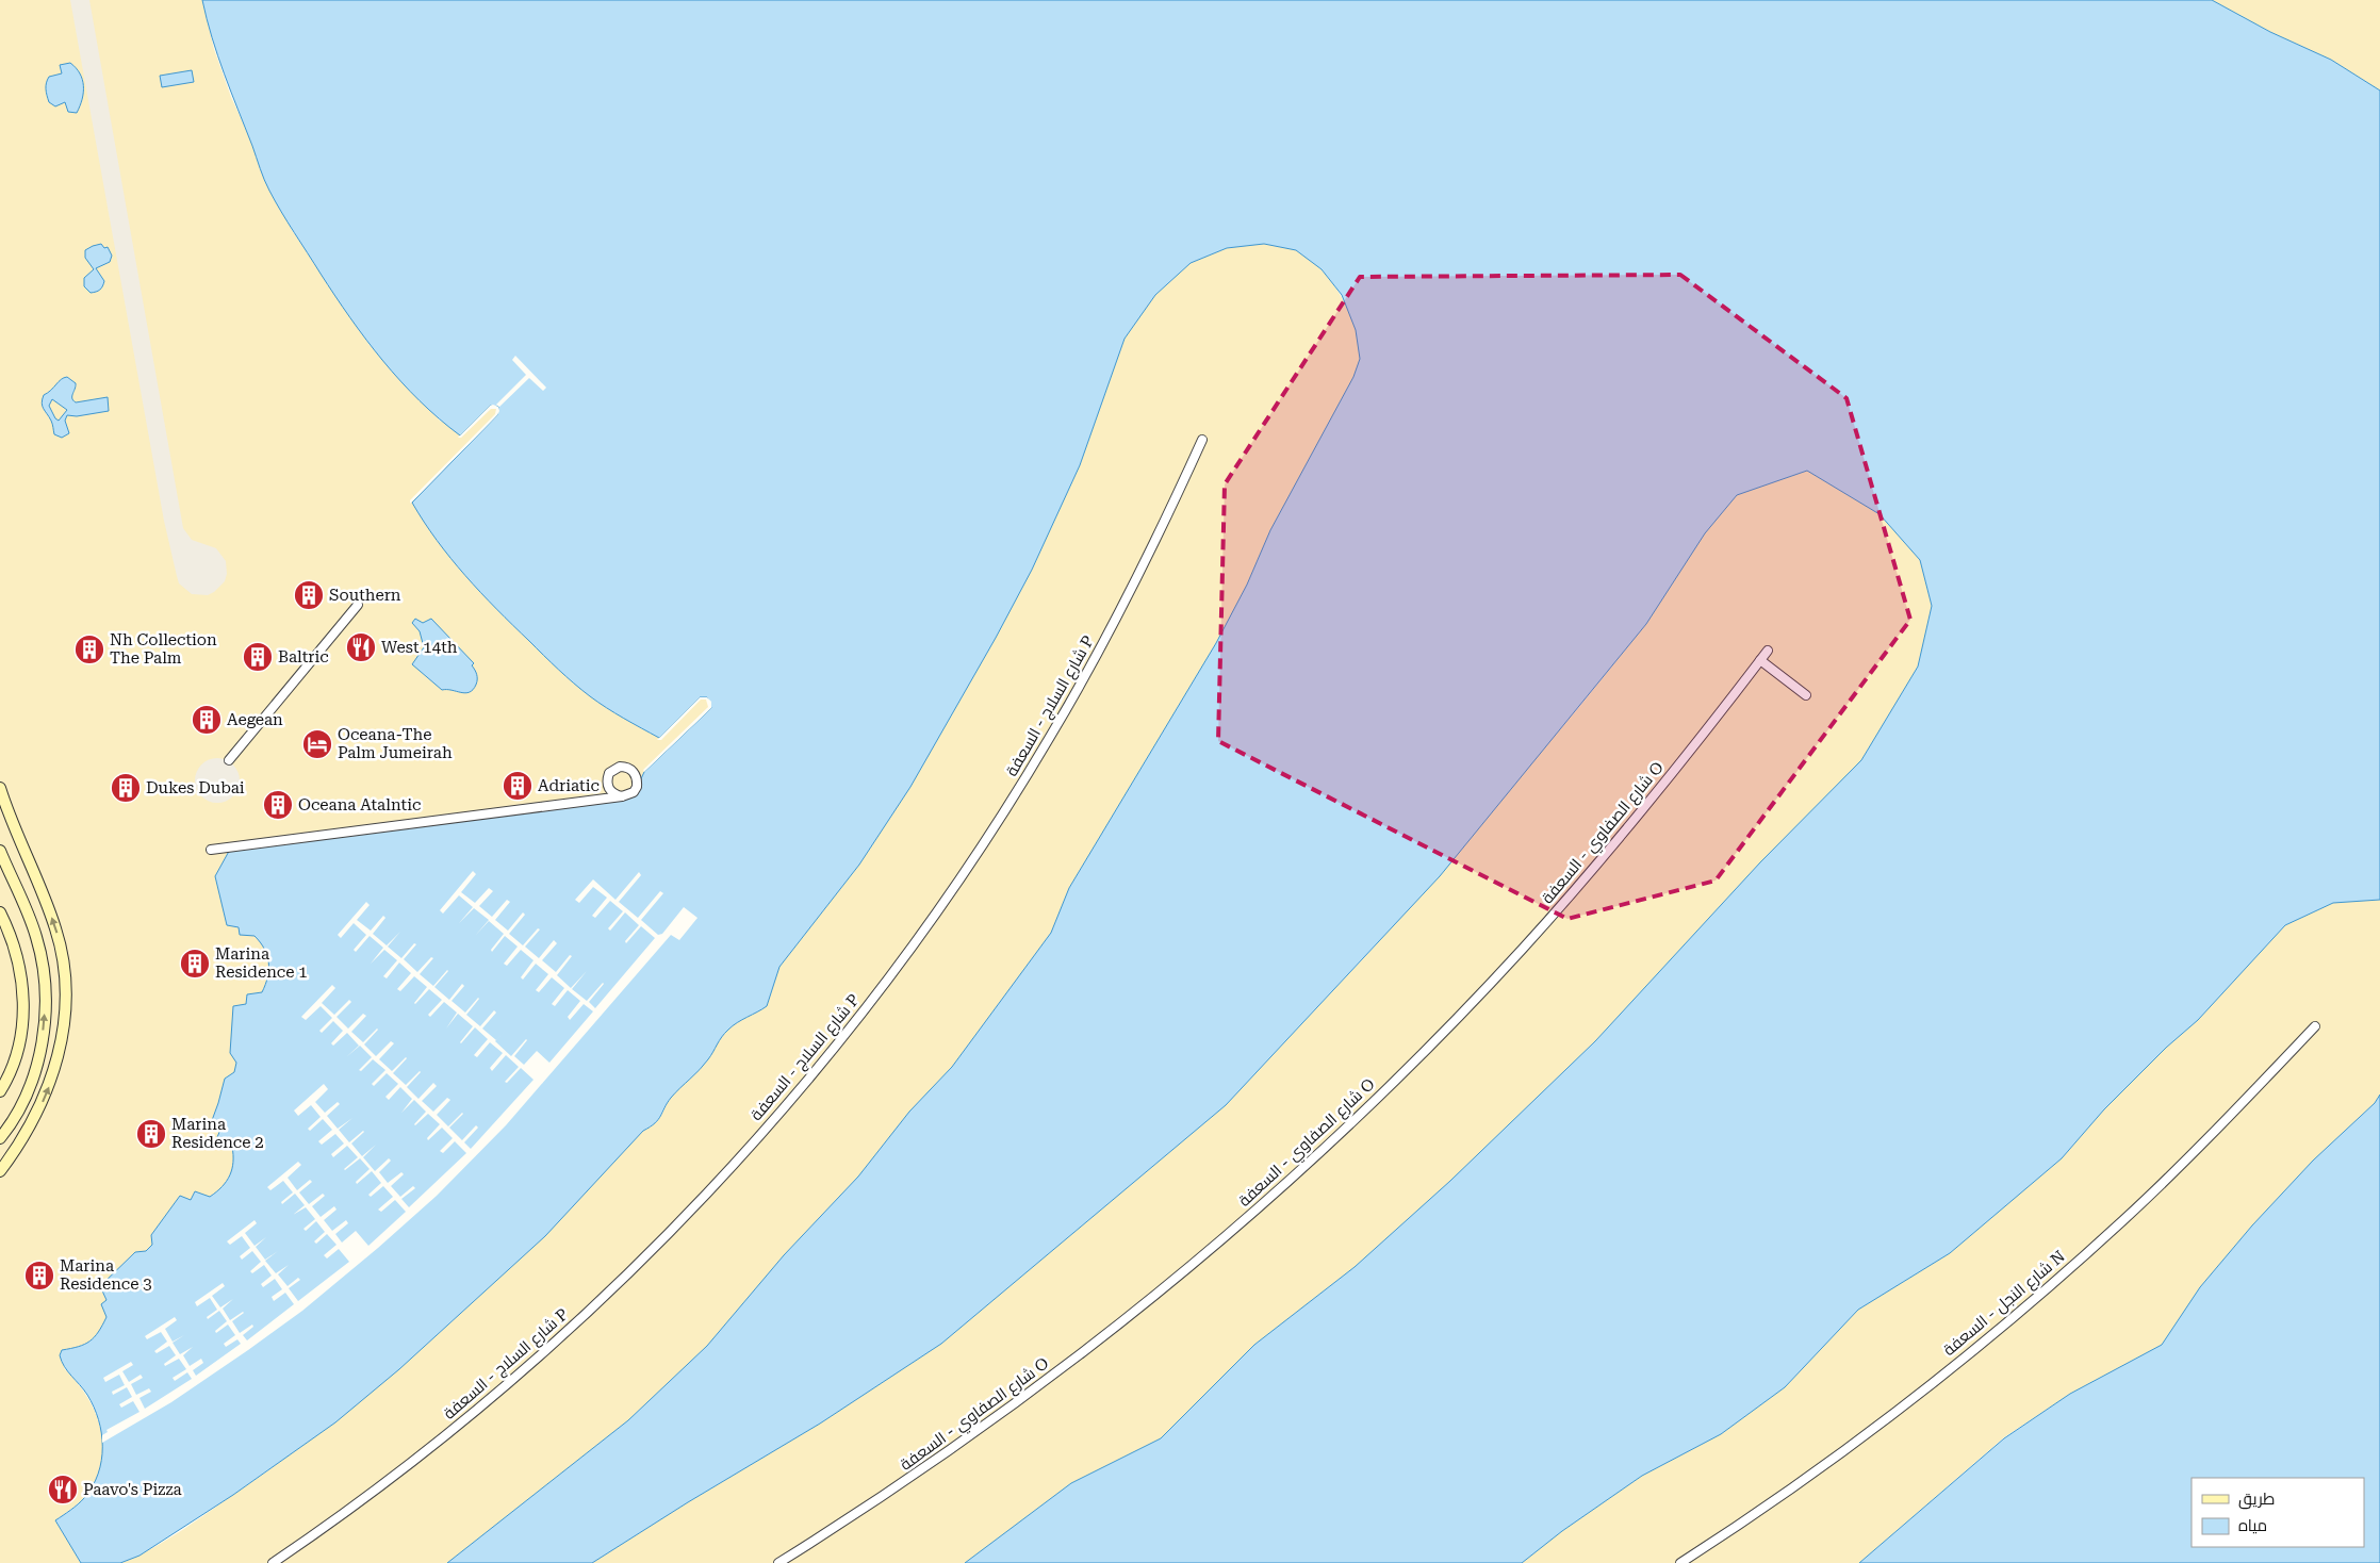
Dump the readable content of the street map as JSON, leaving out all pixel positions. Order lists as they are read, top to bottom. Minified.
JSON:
{"streets":{"street":["شارع السلاج - السعفة P","شارع الصفاوي - السعفة O","شارع النجل - السعفة N"]},"places":{"building":["Southern","Nh Collection The Palm","Baltric","Aegean","Adriatic","Dukes Dubai","Oceana Atalntic","Marina Residence 1","Marina Residence 2","Marina Residence 3"],"restaurant":["West 14th","Paavo's Pizza"],"hotel":["Oceana-The Palm Jumeirah"]},"legend":["طريق","مياه"]}
